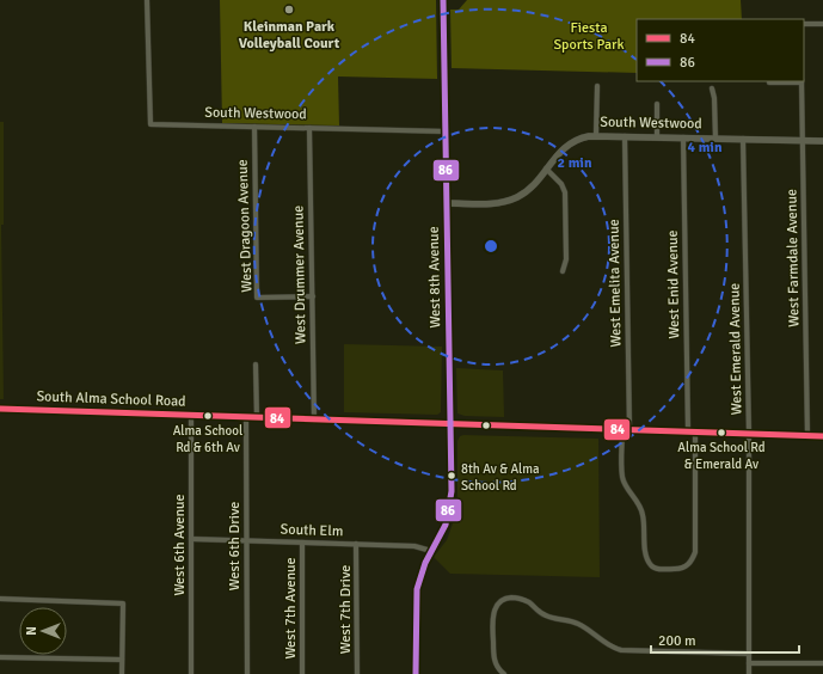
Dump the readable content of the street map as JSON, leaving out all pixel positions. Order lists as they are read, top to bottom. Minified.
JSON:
{"streets":{"street":["South Westwood","West Dragoon Avenue","West Farmdale Avenue","West Drummer Avenue","West 8th Avenue","West Emelita Avenue","West Enid Avenue","West Emerald Avenue","South Alma School Road","South Elm","West 6th Avenue","West 6th Drive","West 7th Avenue","West 7th Drive"]},"crossings":[["South Westwood","West Dragoon Avenue"],["South Westwood","West Farmdale Avenue"],["South Westwood","West Drummer Avenue"],["South Westwood","West 8th Avenue"],["South Westwood","West Emelita Avenue"],["South Westwood","West Enid Avenue"],["South Westwood","West Emerald Avenue"],["West Dragoon Avenue","West Drummer Avenue"],["West Farmdale Avenue","South Alma School Road"],["West Drummer Avenue","South Alma School Road"],["West 8th Avenue","South Alma School Road"],["West 8th Avenue","South Elm"],["West Emelita Avenue","West Enid Avenue"],["West Emelita Avenue","South Alma School Road"],["West Enid Avenue","South Alma School Road"],["West Emerald Avenue","South Alma School Road"],["South Alma School Road","West 6th Avenue"],["South Alma School Road","West 6th Drive"],["South Elm","West 6th Avenue"],["South Elm","West 6th Drive"],["South Elm","West 7th Avenue"],["South Elm","West 7th Drive"]],"parks":["Fiesta Sports Park"],"places":["Kleinman Park Volleyball Court","Alma School Rd & 6th Av","Alma School Rd & Emerald Av","8th Av & Alma School Rd"],"lines":["transit line 86","transit line 84"],"legend":["84","86"],"scale_bar":"200 m","north":"left","rings":["4 min","2 min"]}
